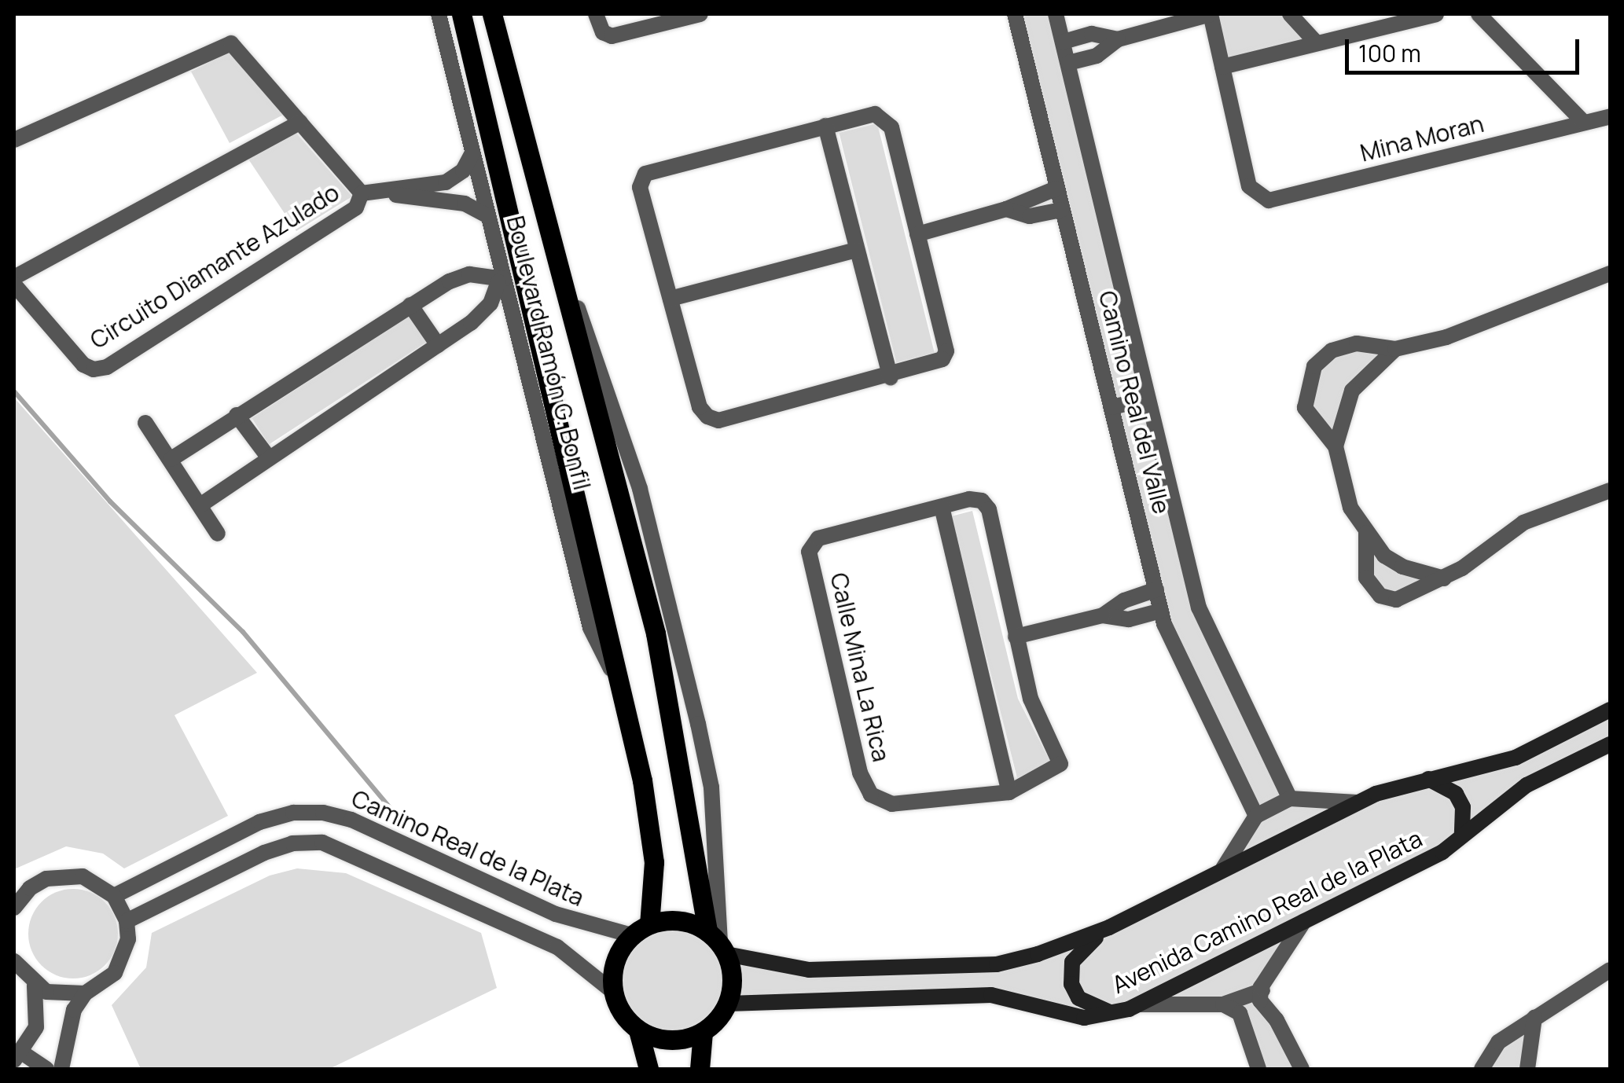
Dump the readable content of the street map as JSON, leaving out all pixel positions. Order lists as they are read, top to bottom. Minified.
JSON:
{"streets":{"main road":["Boulevard Ramón G. Bonfil","Avenida Camino Real de la Plata"],"street":["Mina Moran","Circuito Diamante Azulado","Camino Real del Valle","Calle Mina La Rica","Camino Real de la Plata"]},"crossings":[["Mina Moran","Camino Real del Valle"],["Boulevard Ramón G. Bonfil","Camino Real de la Plata"],["Boulevard Ramón G. Bonfil","Avenida Camino Real de la Plata"],["Camino Real de la Plata","Avenida Camino Real de la Plata"]],"scale_bar":"100 m"}
